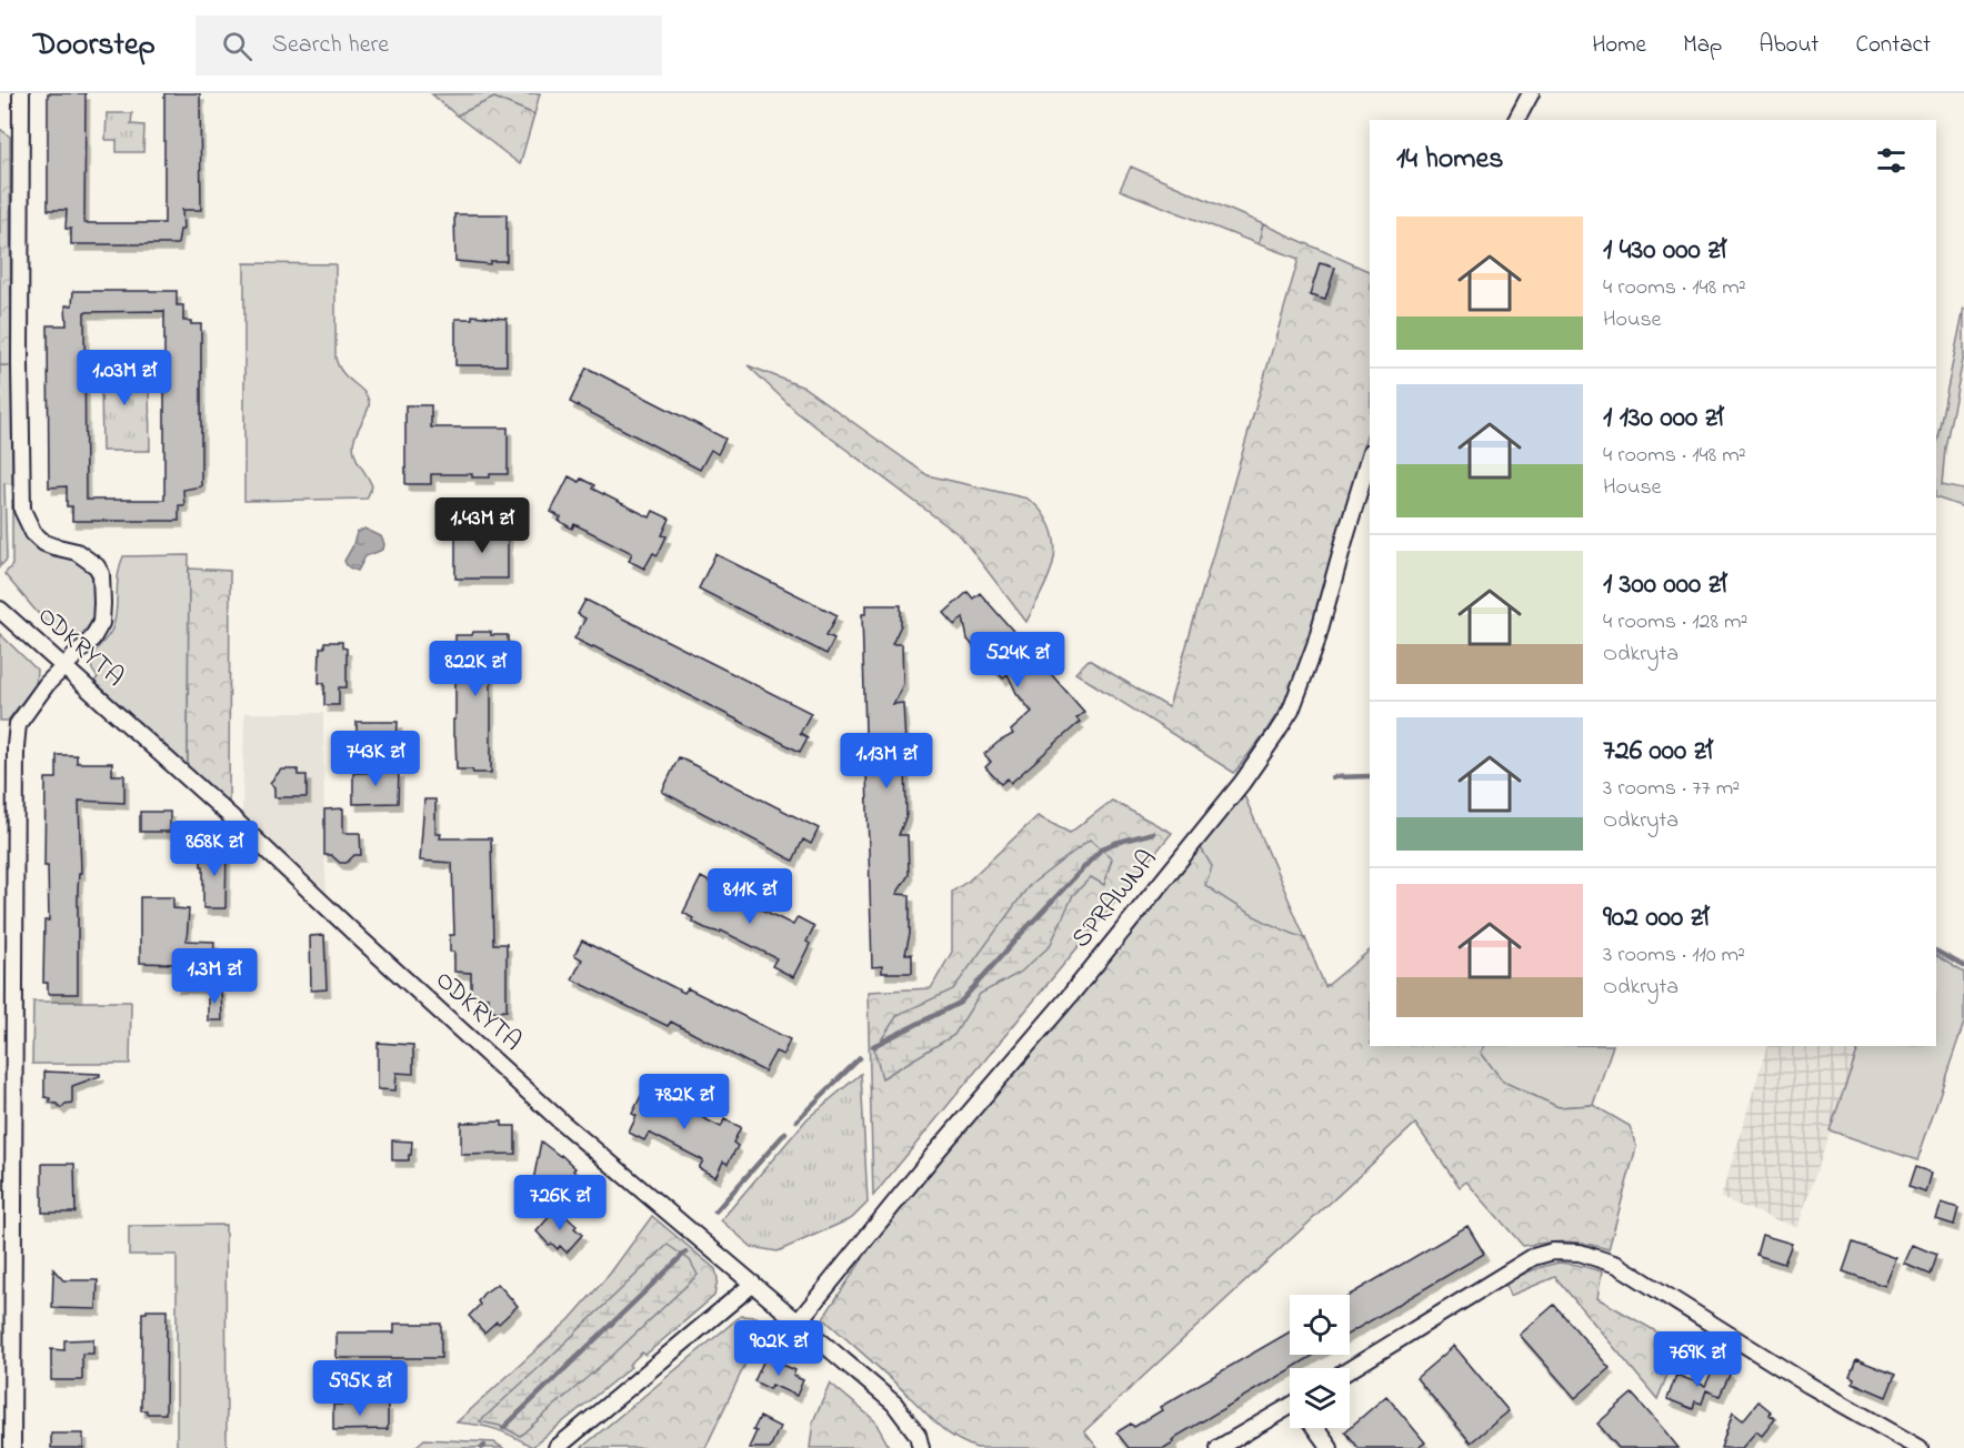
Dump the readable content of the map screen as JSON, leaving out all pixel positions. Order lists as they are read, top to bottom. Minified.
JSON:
{"streets":{"street":["ODKRYTA","SPRAWNA"]},"crossings":[["ODKRYTA","SPRAWNA"]],"page":{"header":"Doorstep","search":"Search here","nav":["Home","Map","About","Contact"],"heading":"14 homes","list":[{"name":"1 430 000 zł","note":"4 rooms · 148 m² · House"},{"name":"1 130 000 zł","note":"4 rooms · 148 m² · House"},{"name":"1 300 000 zł","note":"4 rooms · 128 m² · Odkryta"},{"name":"726 000 zł","note":"3 rooms · 77 m² · Odkryta"},{"name":"902 000 zł","note":"3 rooms · 110 m² · Odkryta"}],"price":["1.03M zł","1.43M zł","524K zł","822K zł","743K zł","1.13M zł","868K zł","811K zł","1.3M zł","782K zł","726K zł","902K zł","769K zł","595K zł"]}}
